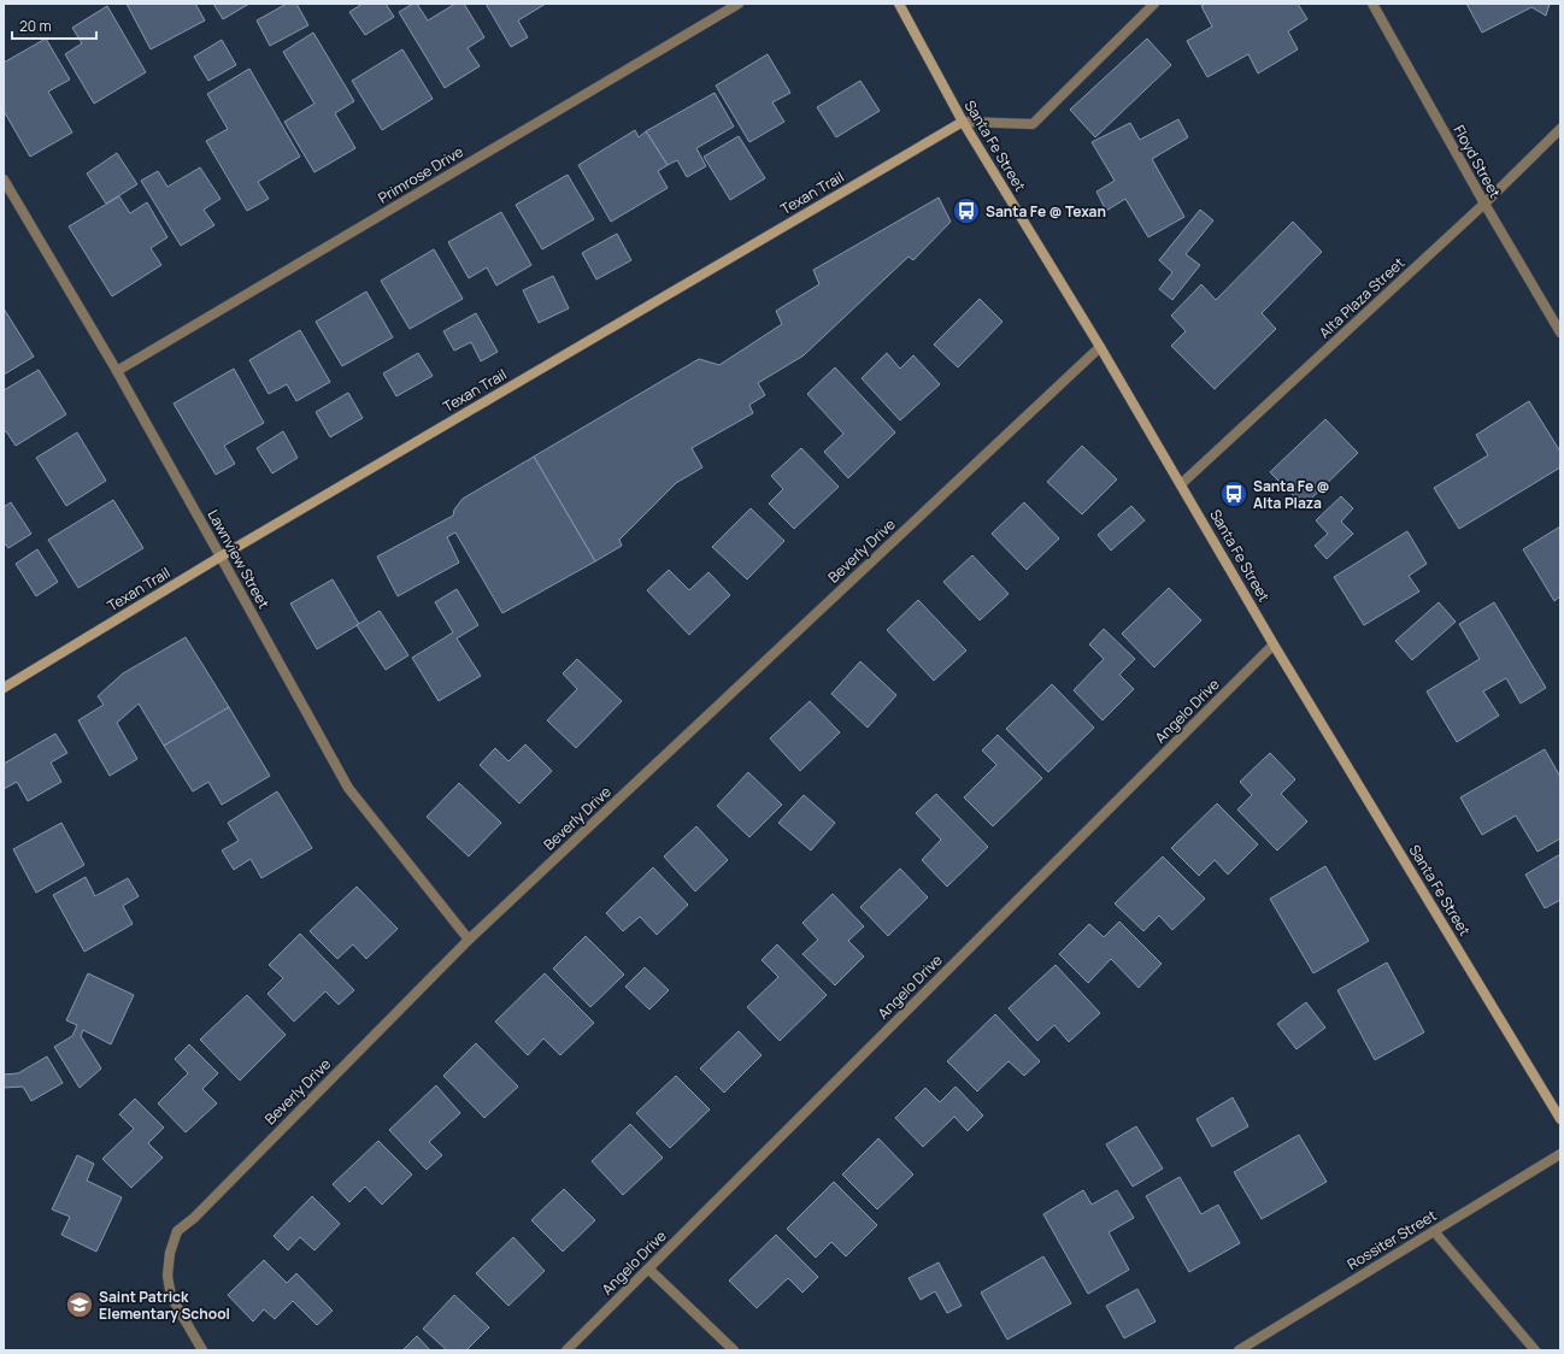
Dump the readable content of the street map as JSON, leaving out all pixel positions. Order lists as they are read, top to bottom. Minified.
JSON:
{"streets":{"main road":["Santa Fe Street","Texan Trail"],"street":["Floyd Street","Primrose Drive","Alta Plaza Street","Beverly Drive","Lawnview Street","Angelo Drive","Rossiter Street"]},"crossings":[["Santa Fe Street","Texan Trail"],["Santa Fe Street","Alta Plaza Street"],["Santa Fe Street","Beverly Drive"],["Santa Fe Street","Angelo Drive"],["Floyd Street","Alta Plaza Street"],["Primrose Drive","Lawnview Street"],["Texan Trail","Lawnview Street"],["Beverly Drive","Lawnview Street"]],"places":{"bus stop":["Santa Fe @ Texan","Santa Fe @ Alta Plaza"],"school or university":["Saint Patrick Elementary School"]},"scale_bar":"20 m"}
